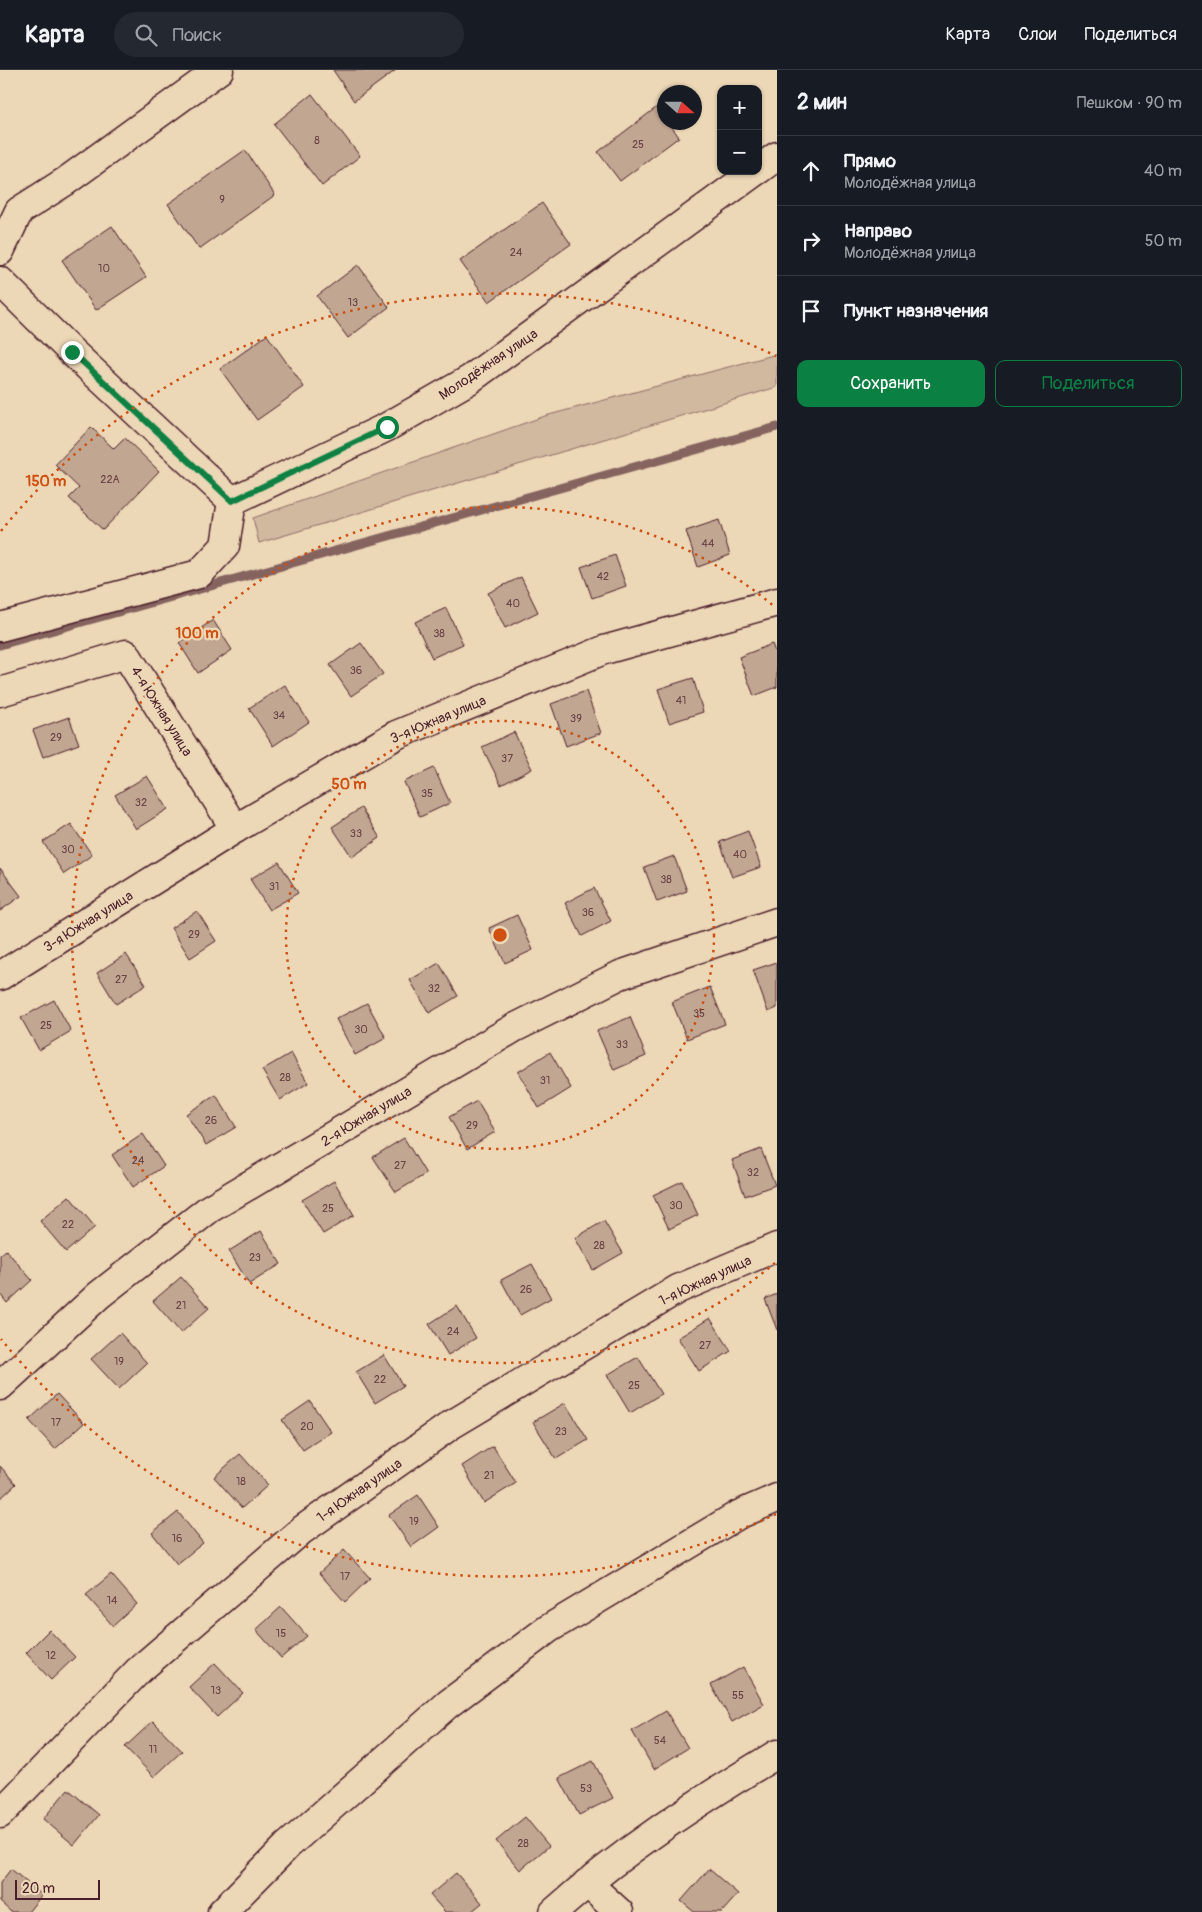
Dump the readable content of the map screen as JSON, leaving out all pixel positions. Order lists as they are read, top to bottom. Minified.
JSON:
{"streets":{"street":["Молодёжная улица","4-я Южная улица","3-я Южная улица","2-я Южная улица","1-я Южная улица"]},"crossings":[["4-я Южная улица","3-я Южная улица"]],"house_numbers":["8","25","9","24","10","13","22А","44","42","40","38","36","41","34","39","29","37","35","32","33","30","40","38","31","36","29","27","32","35","25","30","33","28","31","26","29","24","27","32","30","25","22","28","23","26","21","24","27","19","22","25","17","20","23","21","18","19","16","17","14","15","12","13","55","54","11","53","28"],"scale_bar":"20 m","north":"right","page":{"header":"Карта","search":"Поиск","nav":["Карта","Слои","Поделиться"],"heading":["2 мин","Пешком · 90 m"],"map_buttons":["+","−"],"list":[["Прямо","Молодёжная улица","40 m"],["Направо","Молодёжная улица","50 m"],"Пункт назначения"],"buttons":["Сохранить","Поделиться"],"scale":"20 m"},"rings":["150 m","100 m","50 m"]}
